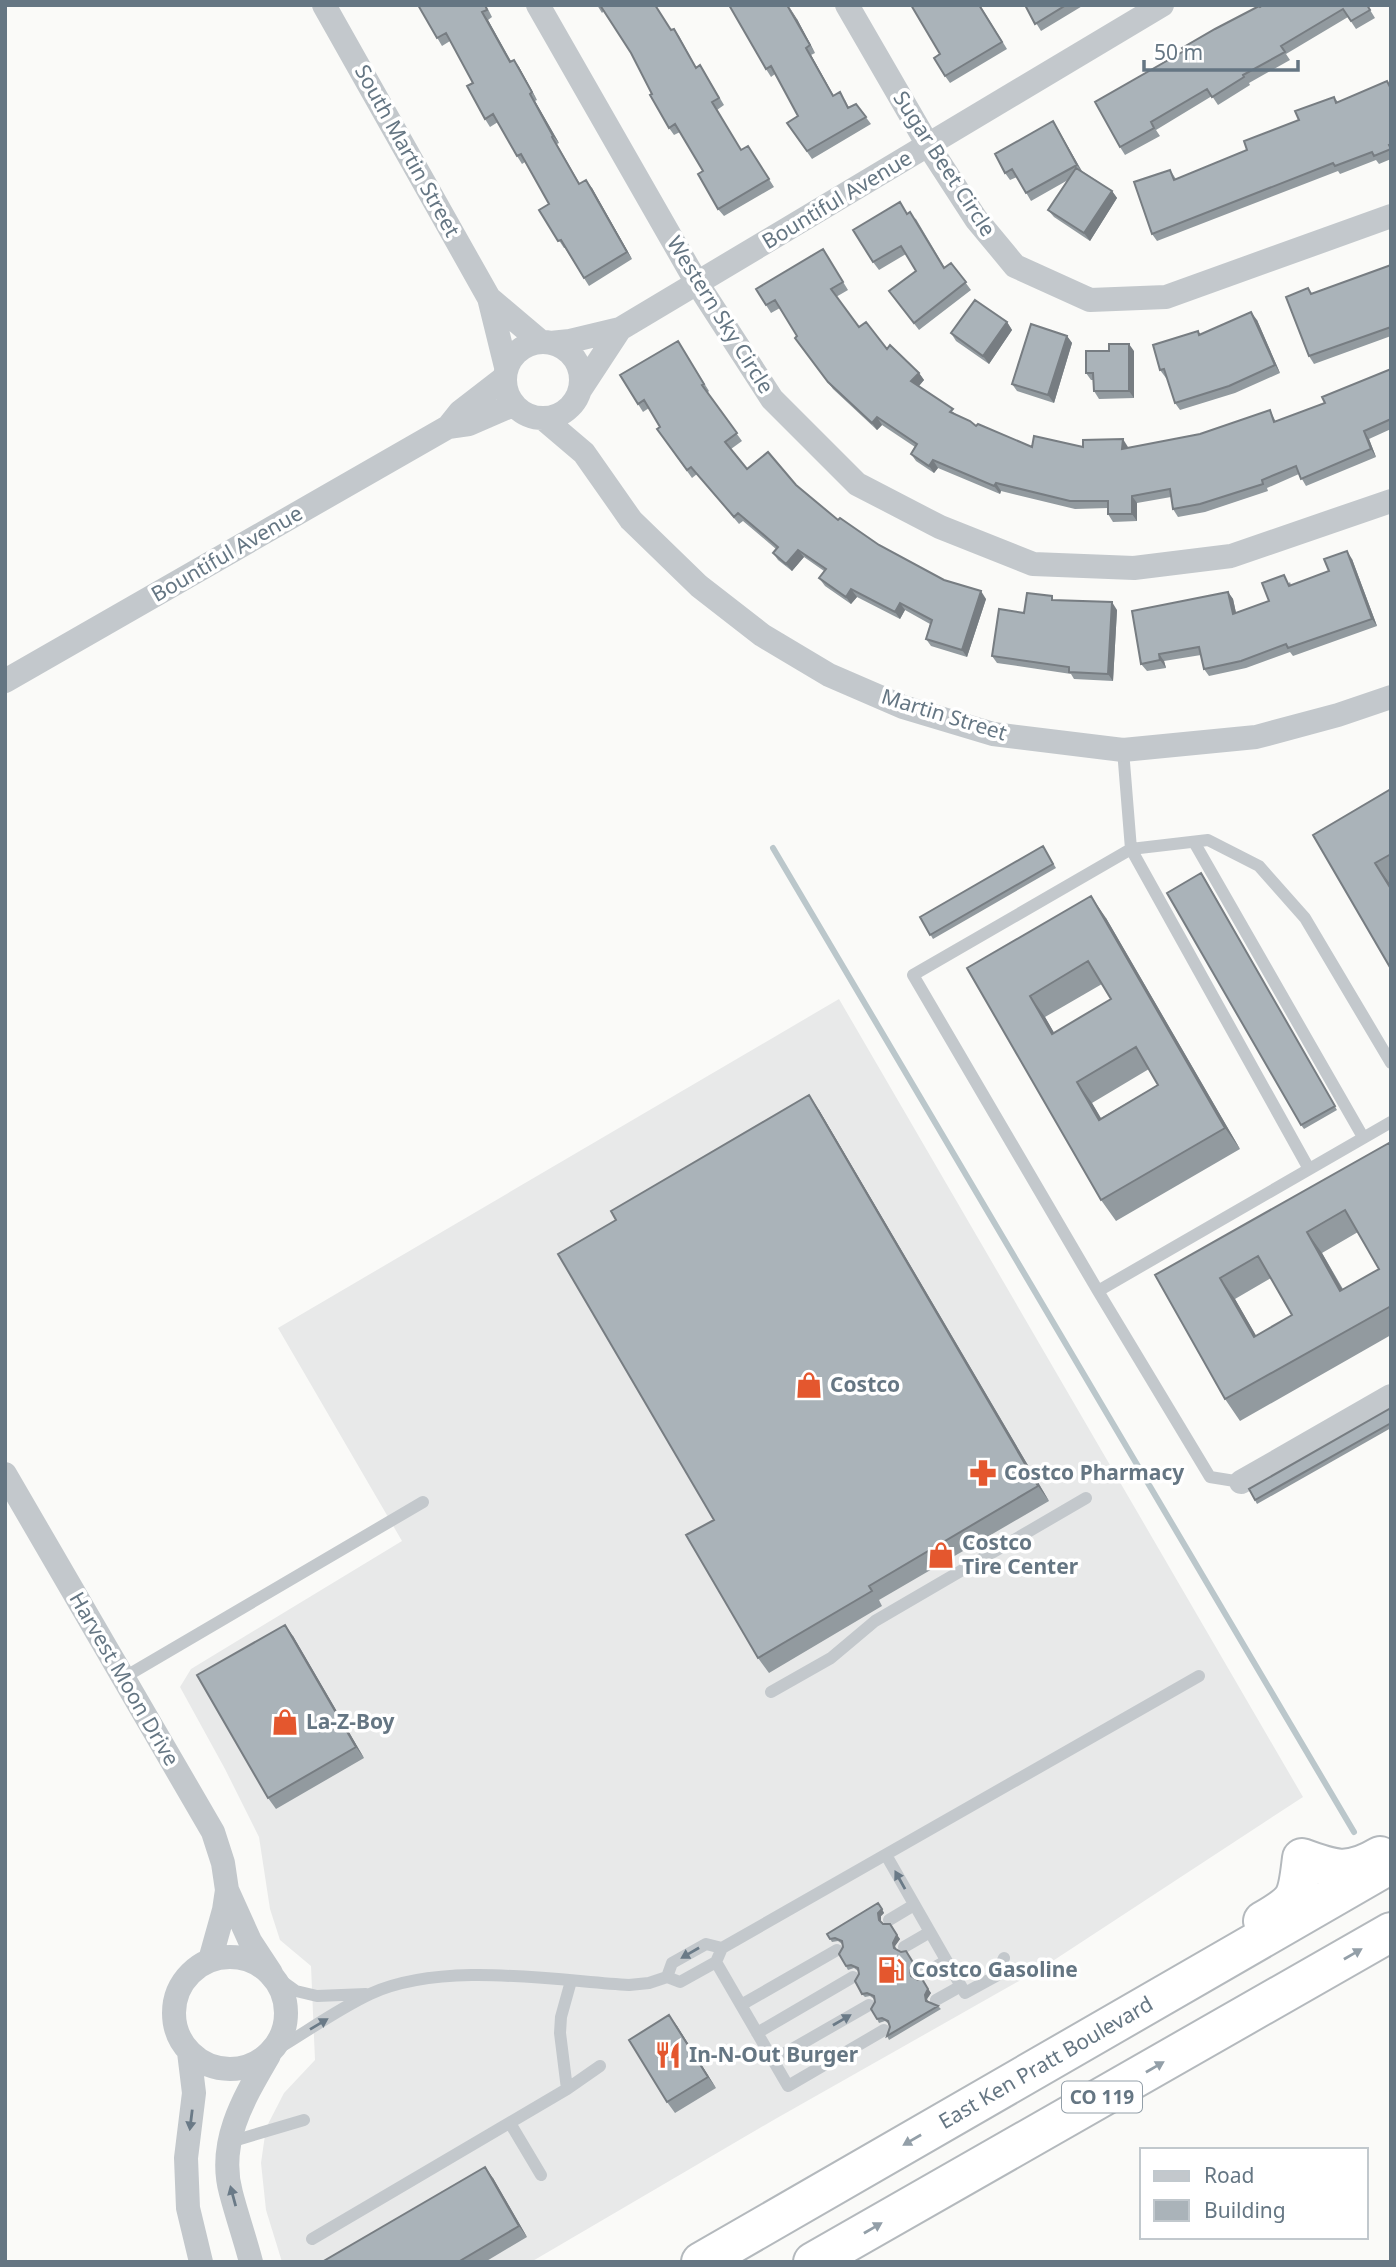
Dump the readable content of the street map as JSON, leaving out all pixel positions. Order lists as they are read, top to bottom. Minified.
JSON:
{"streets":{"highway":["East Ken Pratt Boulevard","CO 119"],"street":["South Martin Street","Sugar Beet Circle","Bountiful Avenue","Western Sky Circle","Martin Street","Harvest Moon Drive"]},"crossings":[["South Martin Street","Bountiful Avenue"],["South Martin Street","Martin Street"],["Sugar Beet Circle","Bountiful Avenue"],["Bountiful Avenue","Western Sky Circle"],["Bountiful Avenue","Martin Street"]],"places":{"shop":["Costco","Costco Tire Center","La-Z-Boy"],"pharmacy":["Costco Pharmacy"],"fuel station":["Costco Gasoline"],"restaurant":["In-N-Out Burger"]},"legend":["Road","Building"],"scale_bar":"50 m"}
